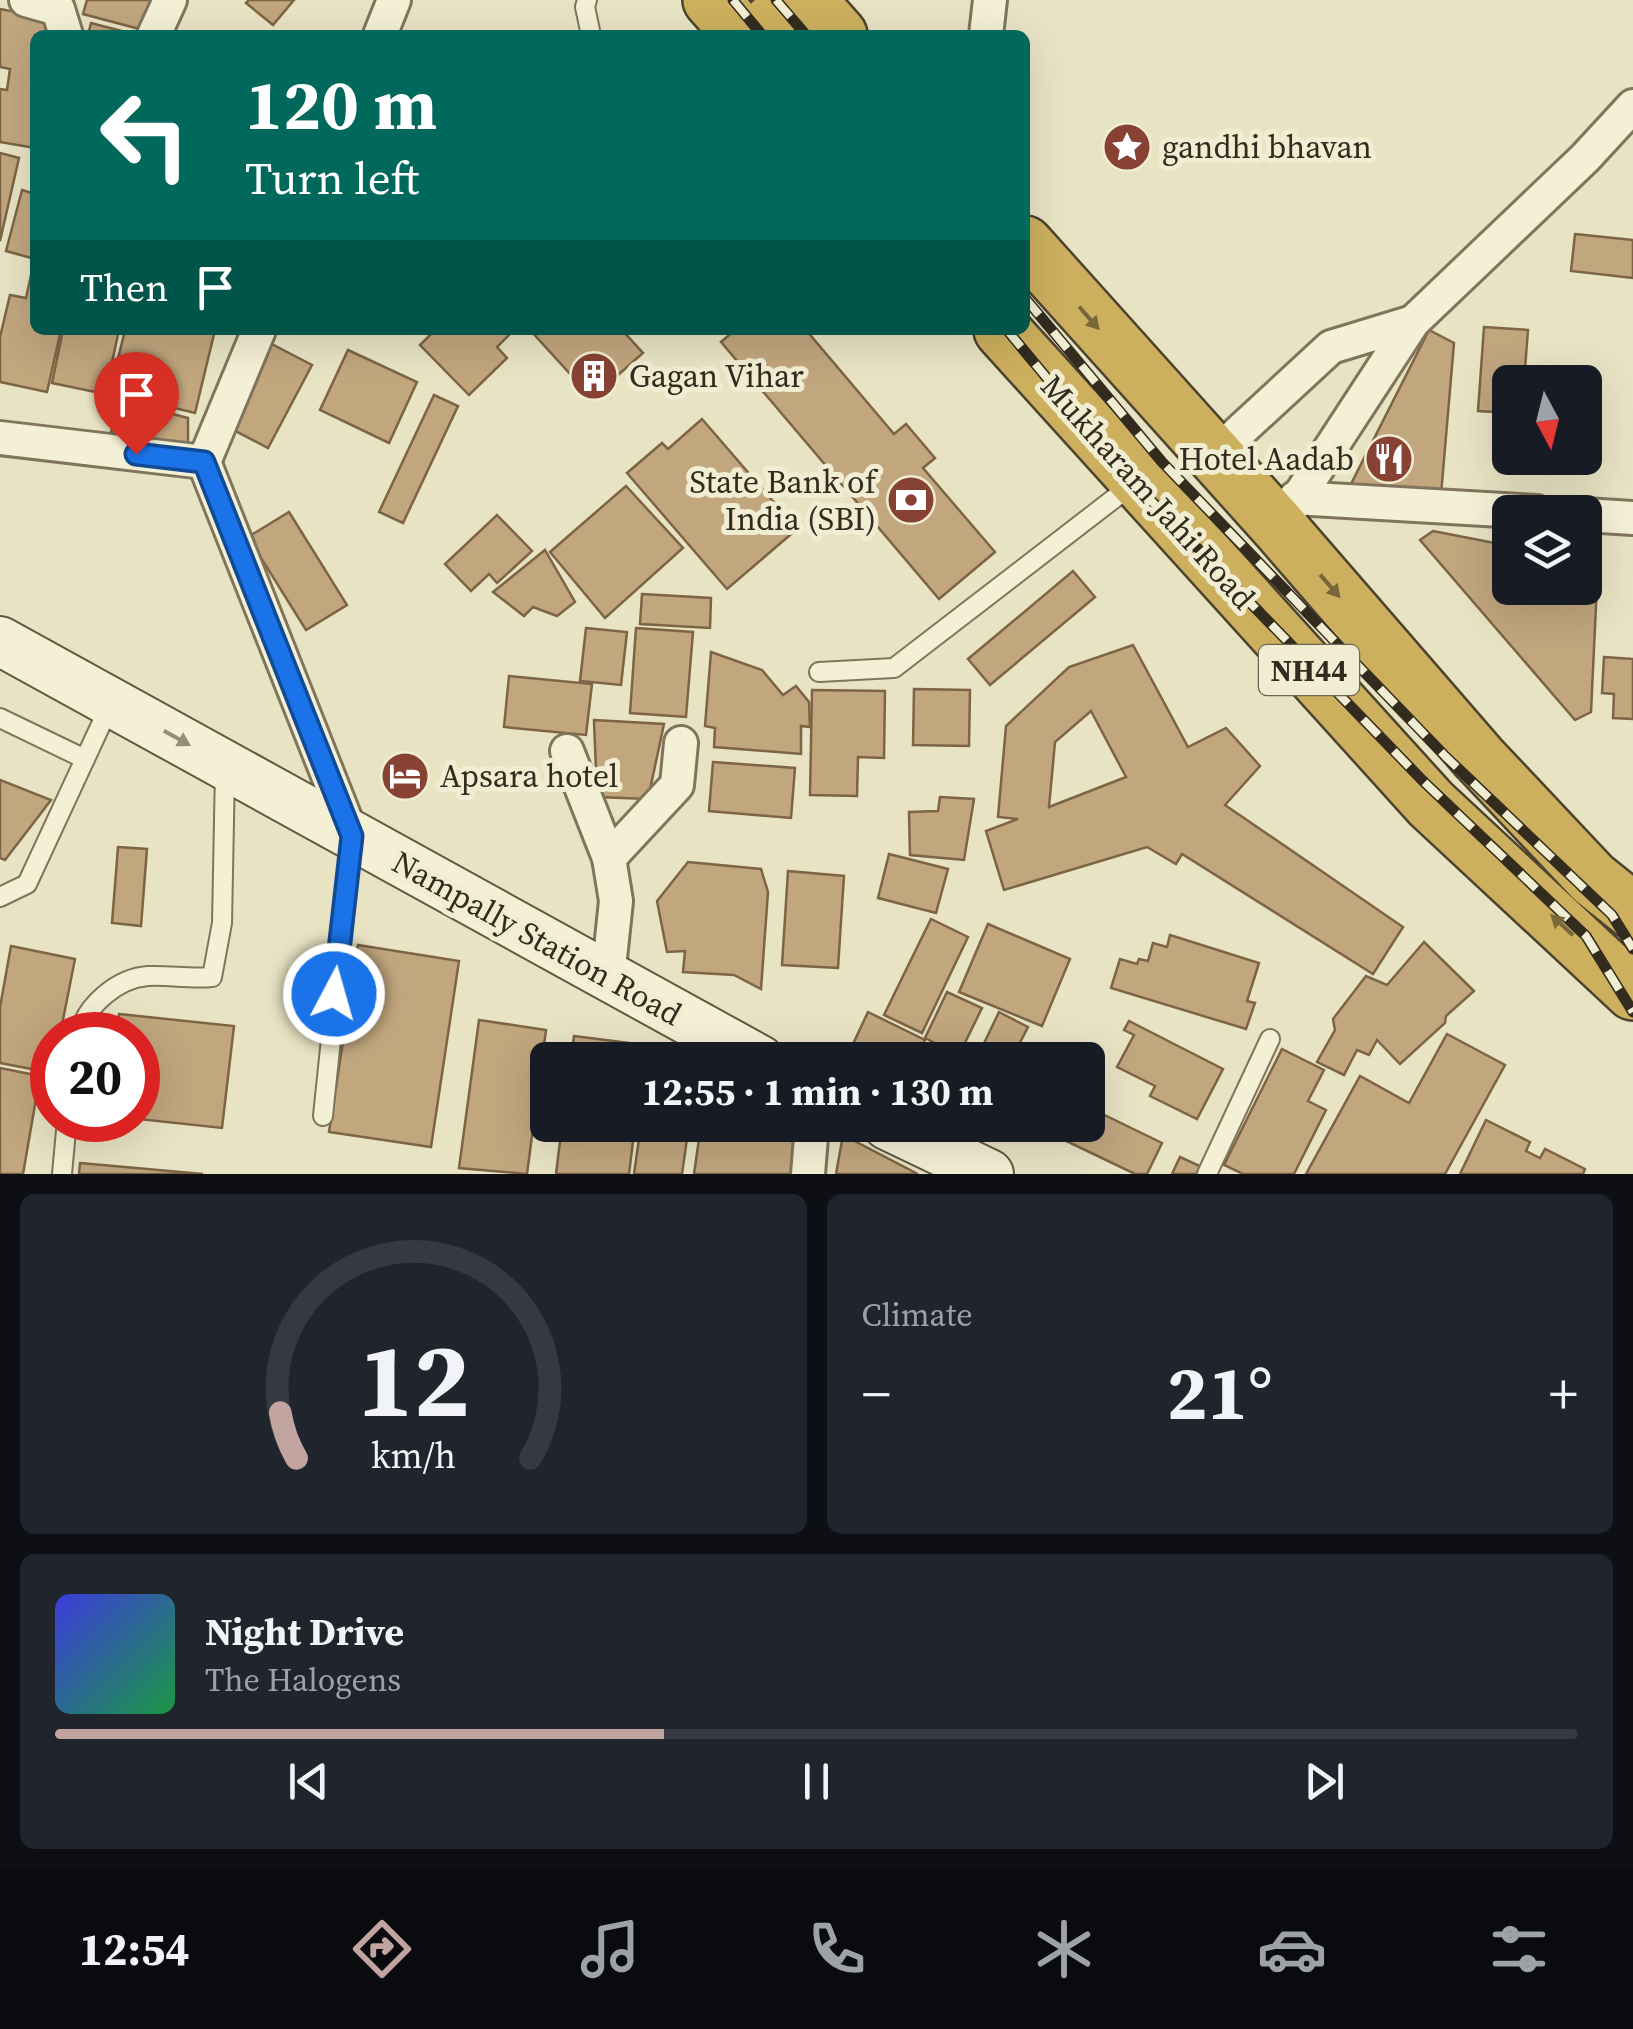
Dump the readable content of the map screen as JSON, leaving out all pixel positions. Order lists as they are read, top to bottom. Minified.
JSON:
{"streets":{"highway":["Mukharam Jahi Road","NH44"],"main road":["Nampally Station Road"]},"places":{"place":["gandhi bhavan"],"building":["Gagan Vihar"],"restaurant":["Hotel Aadab"],"bank":["State Bank of India (SBI)"],"hotel":["Apsara hotel"]},"north":"bottom","page":{"turn":["120 m","Turn left"],"then":"Then","limit":"20","trip":"12:55 · 1 min · 130 m","tile":"Climate","heat":["−","21°","+"],"song":["Night Drive","The Halogens"],"tabs":"12:54","gauge":["12","km/h"]}}
